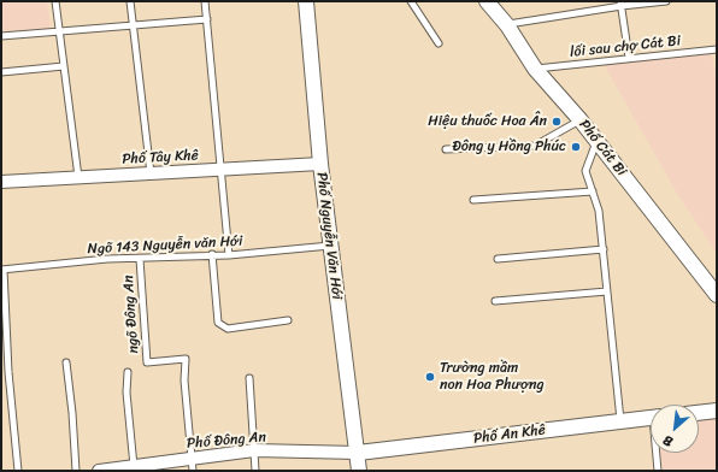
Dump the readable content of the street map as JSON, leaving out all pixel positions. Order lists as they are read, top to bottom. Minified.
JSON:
{"streets":{"street":["Phố Cát Bi","Phố Tây Khê","Phố Nguyễn Văn Hới","Phố An Khê","Phố Đông An"],"lane":["lối sau chợ Cát Bi","Ngõ 143 Nguyễn văn Hới","ngõ Đông An"]},"crossings":[["lối sau chợ Cát Bi","Phố Cát Bi"],["Phố Tây Khê","Phố Nguyễn Văn Hới"],["Phố Nguyễn Văn Hới","Ngõ 143 Nguyễn văn Hới"],["Phố Nguyễn Văn Hới","Phố An Khê"],["Phố Nguyễn Văn Hới","Phố Đông An"],["Ngõ 143 Nguyễn văn Hới","ngõ Đông An"],["ngõ Đông An","Phố Đông An"],["Phố An Khê","Phố Đông An"]],"places":["Hiệu thuốc Hoa Ân","Đông y Hồng Phúc","Trường mầm non Hoa Phượng"],"north":"bottom left"}
